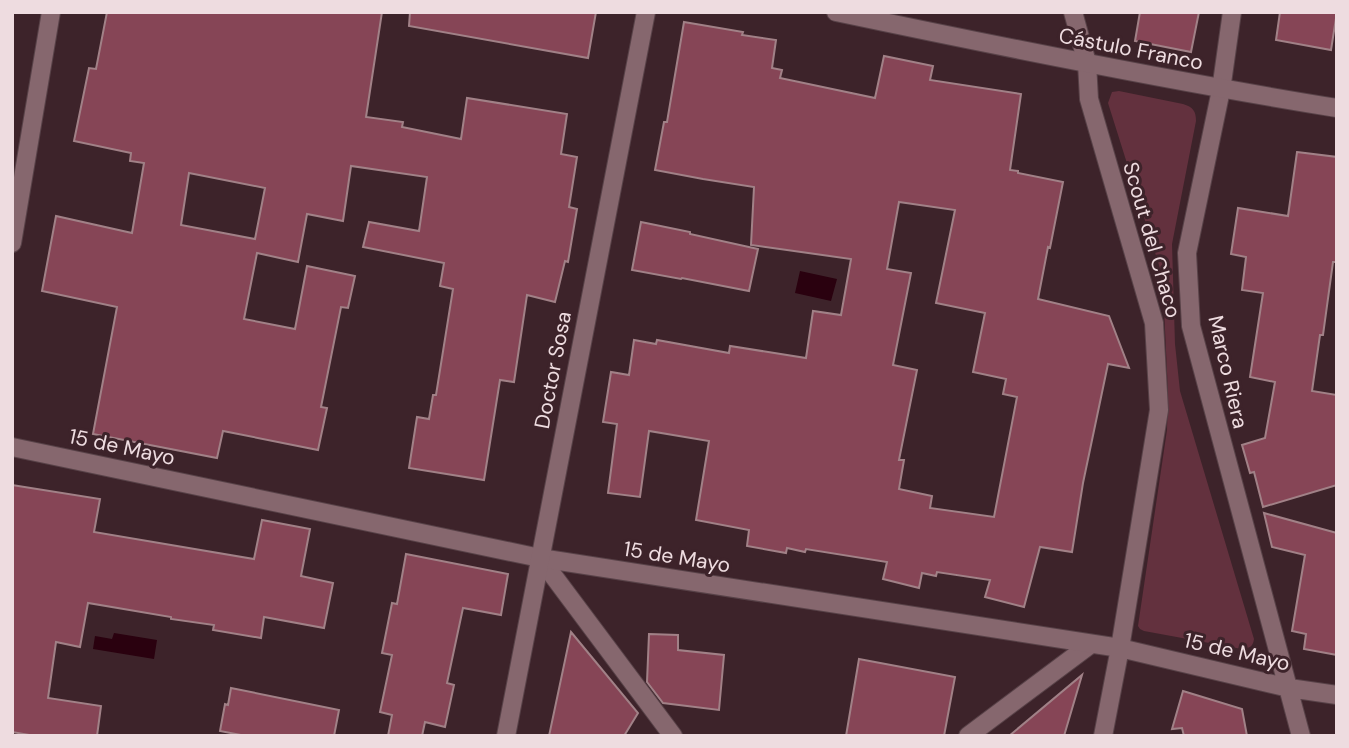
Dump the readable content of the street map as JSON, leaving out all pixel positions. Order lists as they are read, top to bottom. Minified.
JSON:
{"streets":{"street":["Cástulo Franco","Scout del Chaco","Doctor Sosa","Marco Riera","15 de Mayo"]},"crossings":[["Cástulo Franco","Scout del Chaco"],["Cástulo Franco","Marco Riera"],["Scout del Chaco","15 de Mayo"],["Doctor Sosa","15 de Mayo"],["Marco Riera","15 de Mayo"]]}
